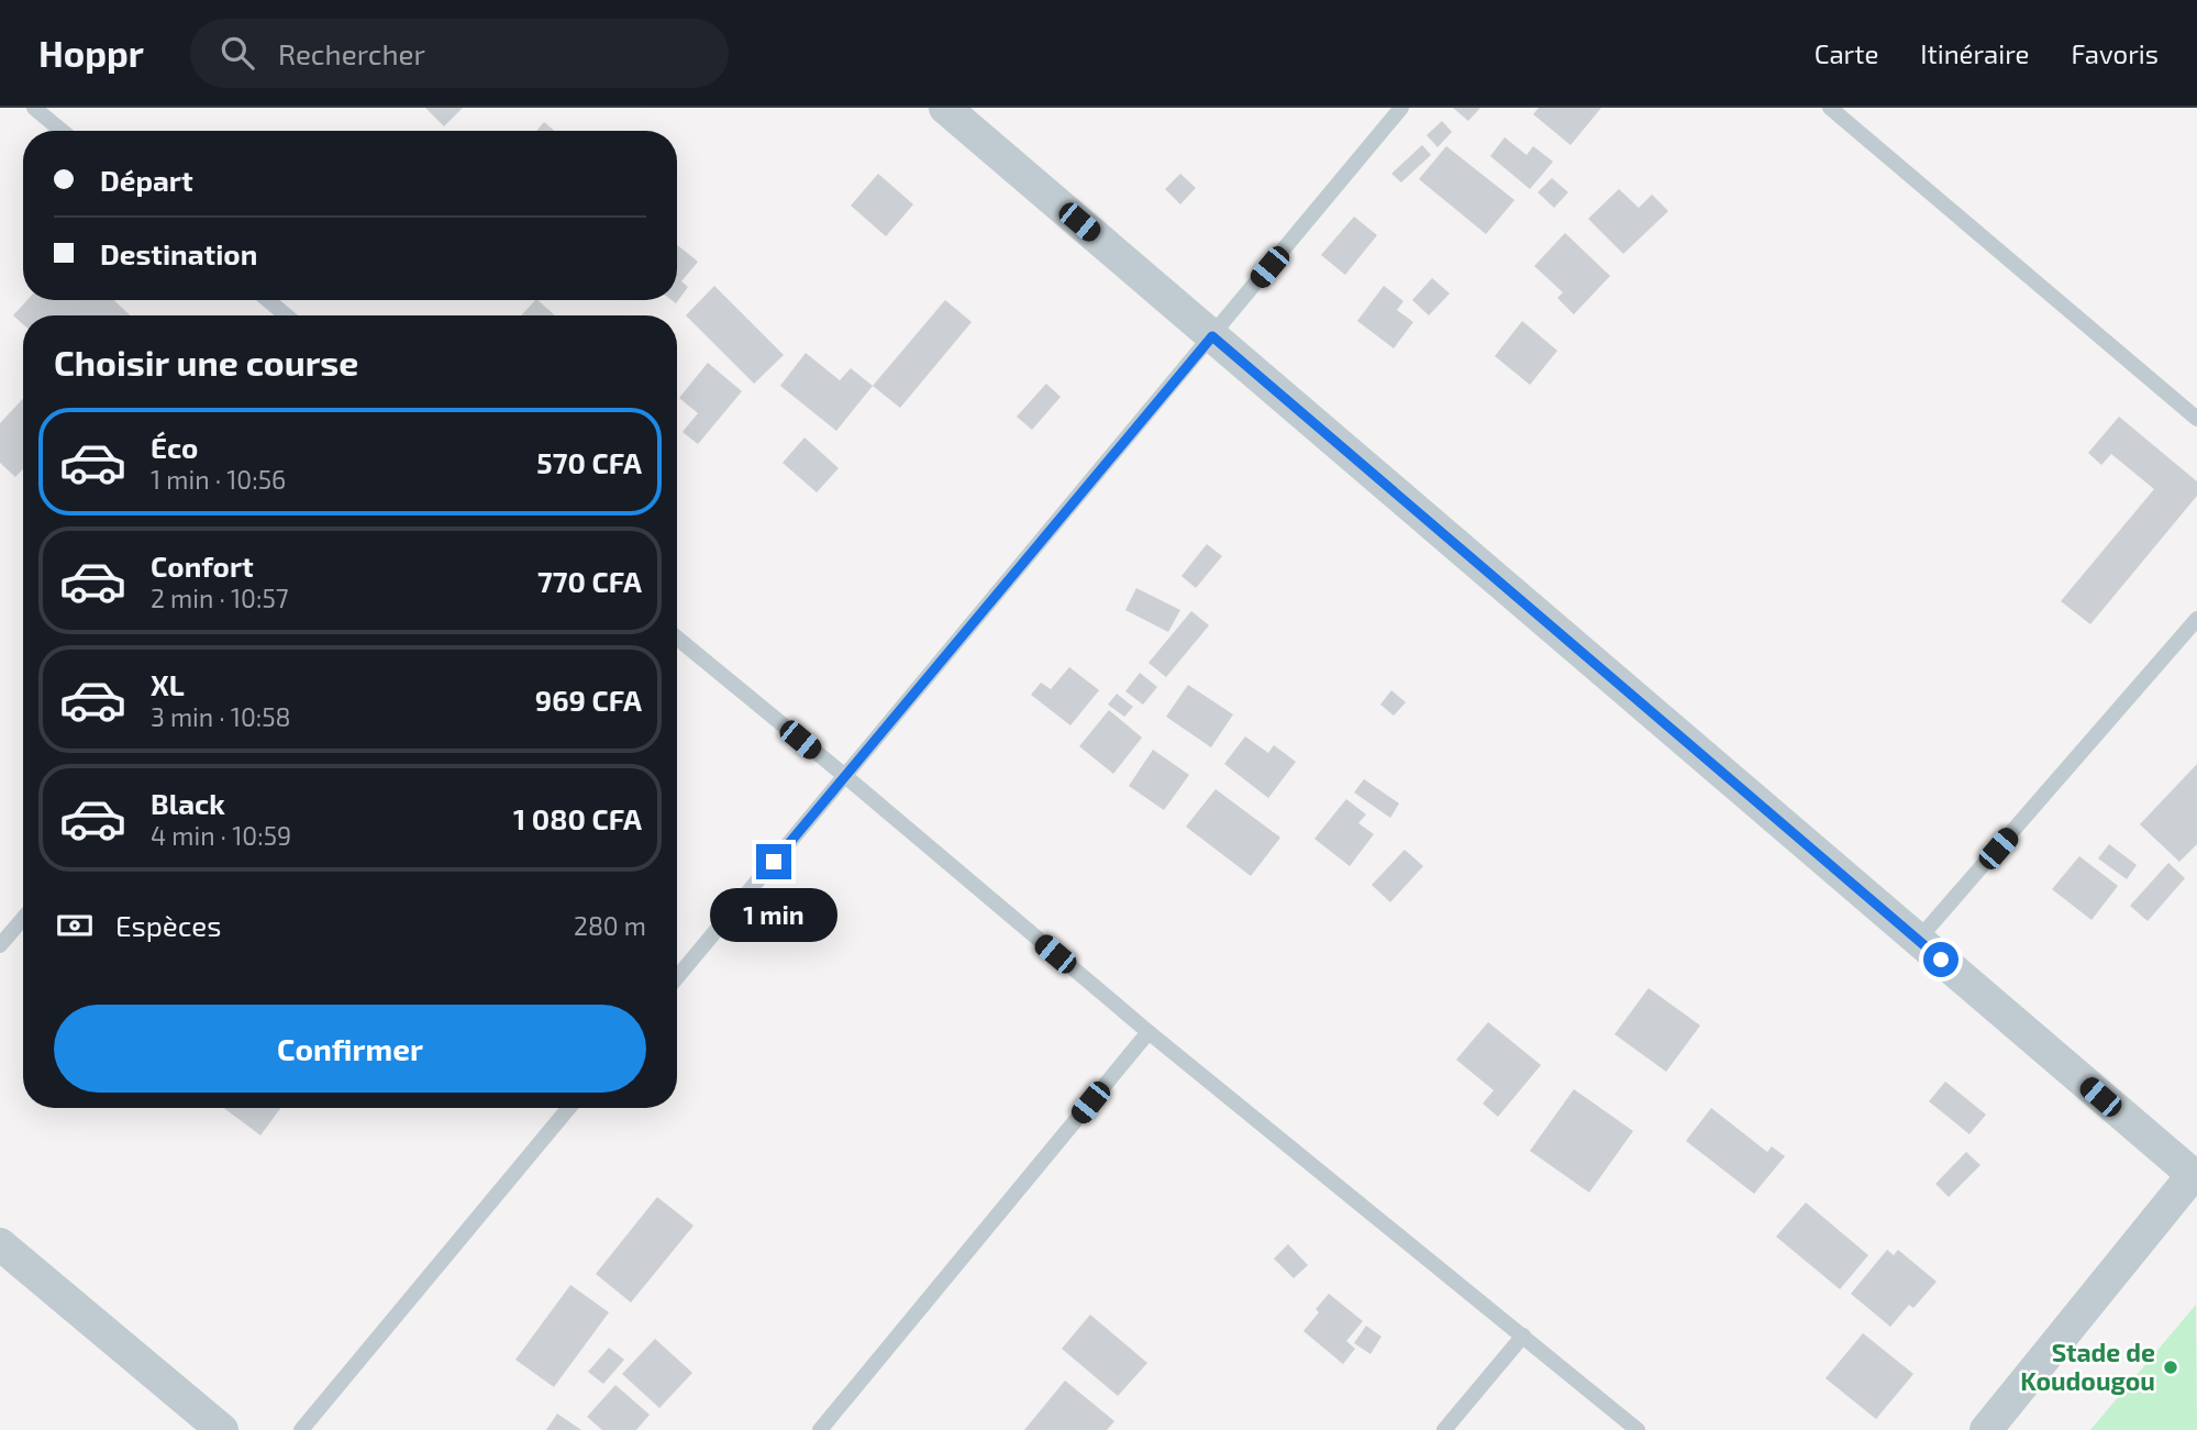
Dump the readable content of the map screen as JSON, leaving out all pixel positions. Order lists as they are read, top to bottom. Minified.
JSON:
{"places":["Stade de Koudougou"],"page":{"header":"Hoppr","search":"Rechercher","nav":["Carte","Itinéraire","Favoris"],"banner":["Départ","Destination"],"heading":"Choisir une course","list":[{"name":"Éco","note":"1 min · 10:56","value":"570 CFA"},{"name":"Confort","note":"2 min · 10:57","value":"770 CFA"},{"name":"XL","note":"3 min · 10:58","value":"969 CFA"},{"name":"Black","note":"4 min · 10:59","value":"1 080 CFA"}],"pay":["Espèces","280 m"],"bubble":"1 min","buttons":"Confirmer"}}
